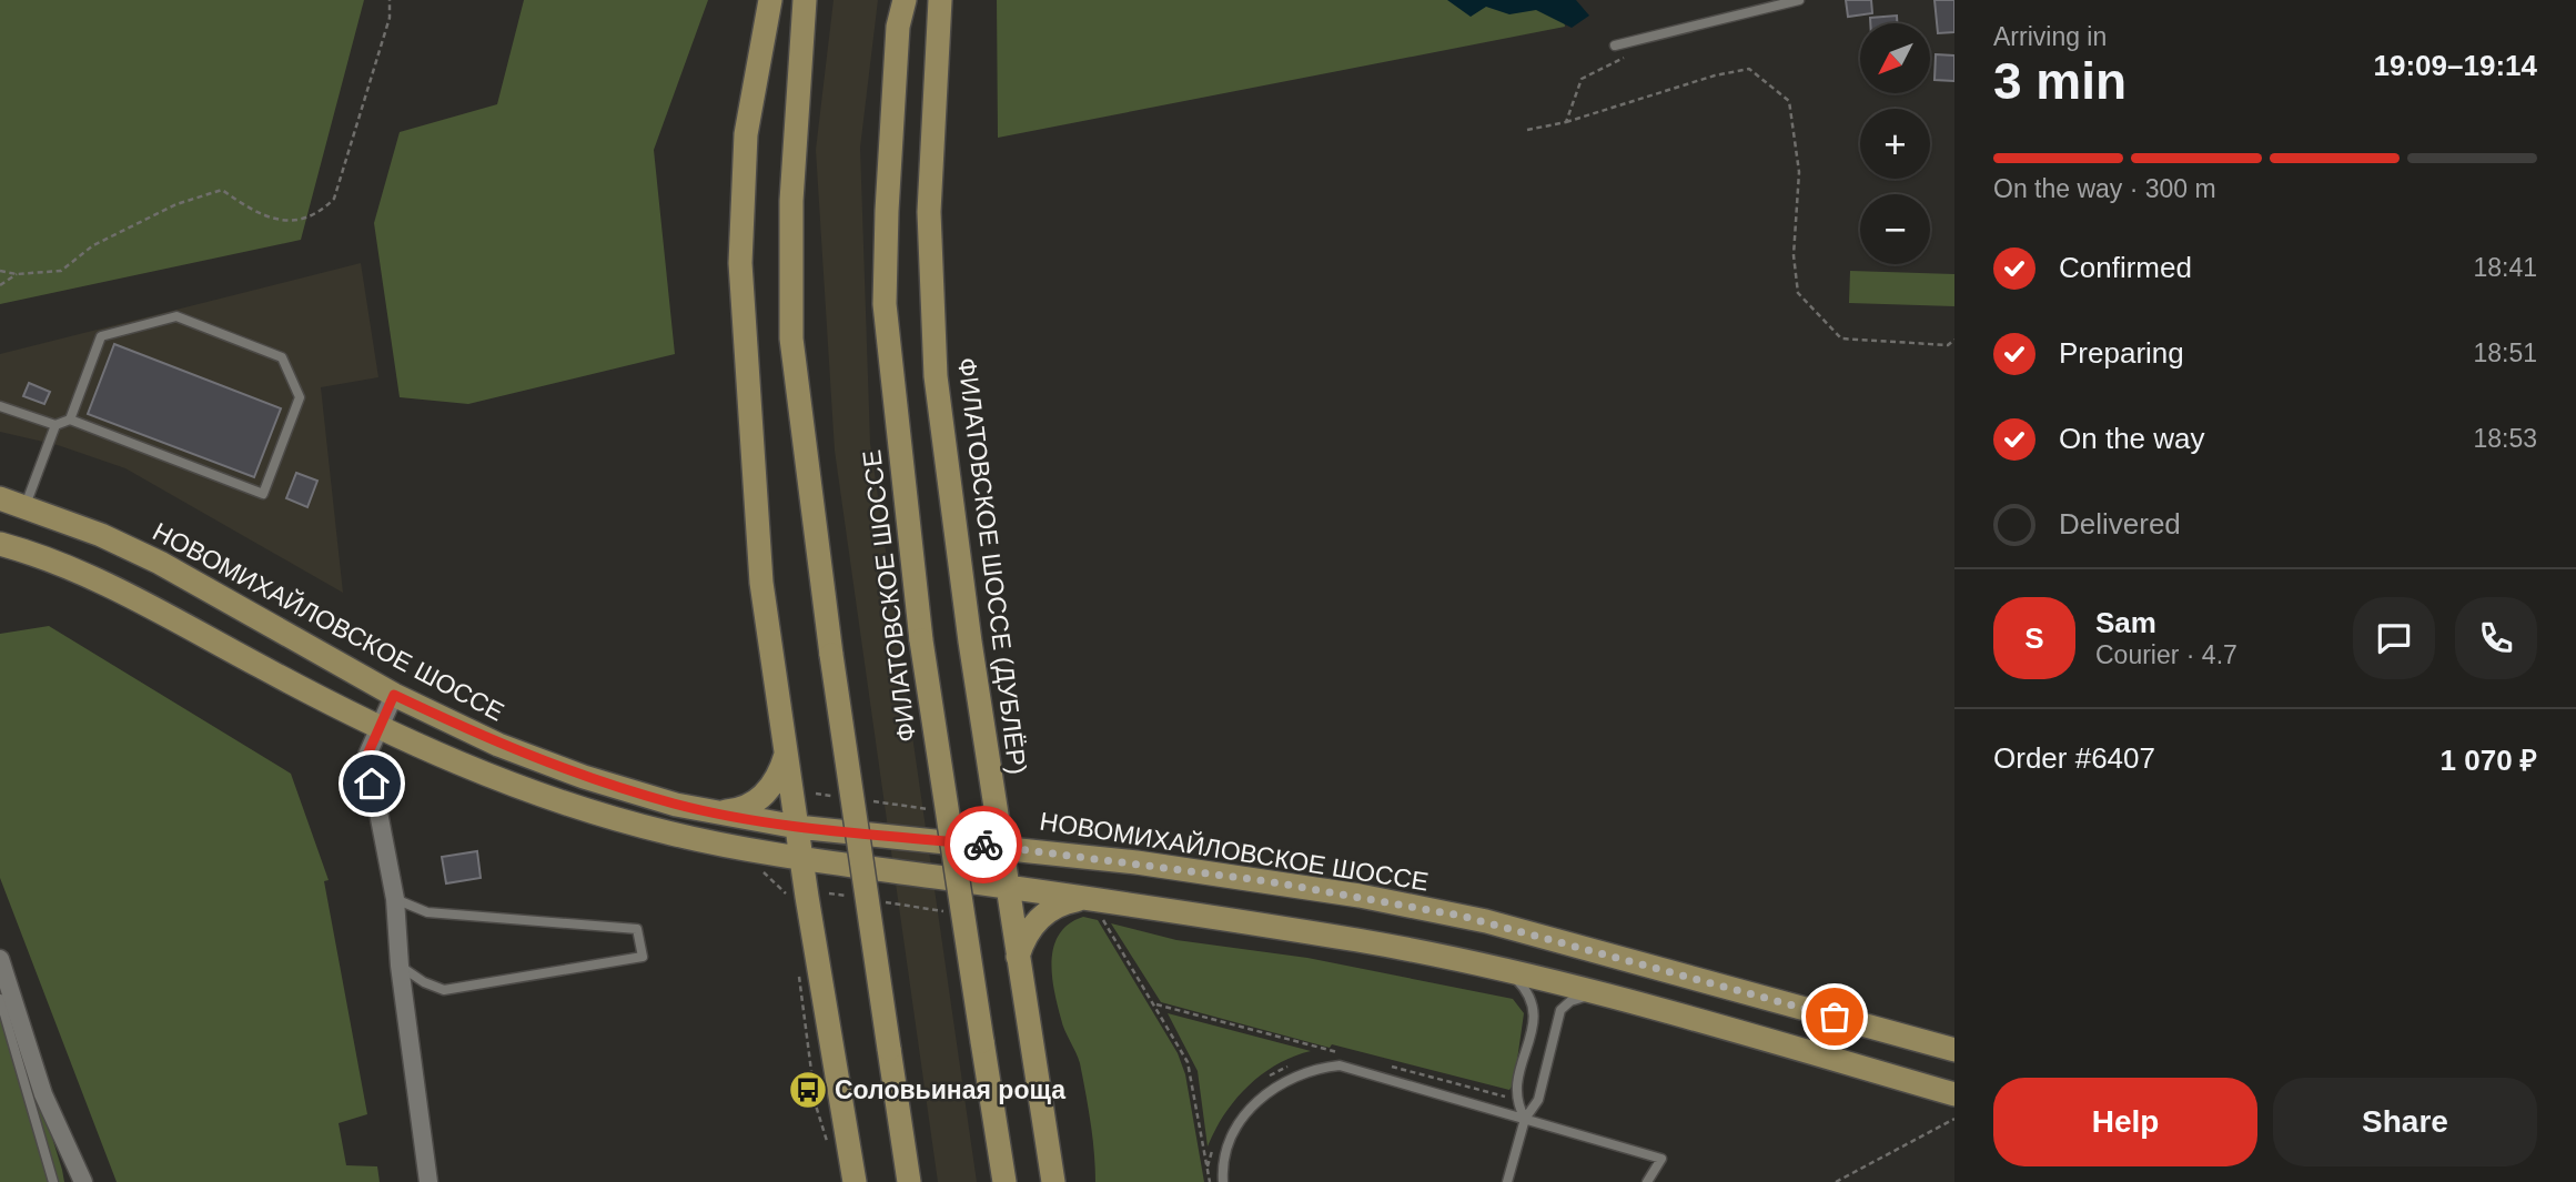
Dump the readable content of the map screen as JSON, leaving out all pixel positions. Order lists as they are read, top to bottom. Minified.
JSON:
{"streets":{"main road":["ФИЛАТОВСКОЕ ШОССЕ (ДУБЛЁР)","ФИЛАТОВСКОЕ ШОССЕ","НОВОМИХАЙЛОВСКОЕ ШОССЕ"]},"crossings":[["ФИЛАТОВСКОЕ ШОССЕ (ДУБЛЁР)","НОВОМИХАЙЛОВСКОЕ ШОССЕ"]],"places":{"bus stop":["Соловьиная роща"]},"north":"bottom left","page":{"heading":["3 min","Arriving in","19:09–19:14"],"panel":["Sam","Courier · 4.7","Order #6407","1 070 ₽"],"map_buttons":["+","−"],"bar":"On the way · 300 m","list":[["Confirmed","18:41"],["Preparing","18:51"],["On the way","18:53"],"Delivered"],"round":"S","buttons":["Help","Share"]}}
